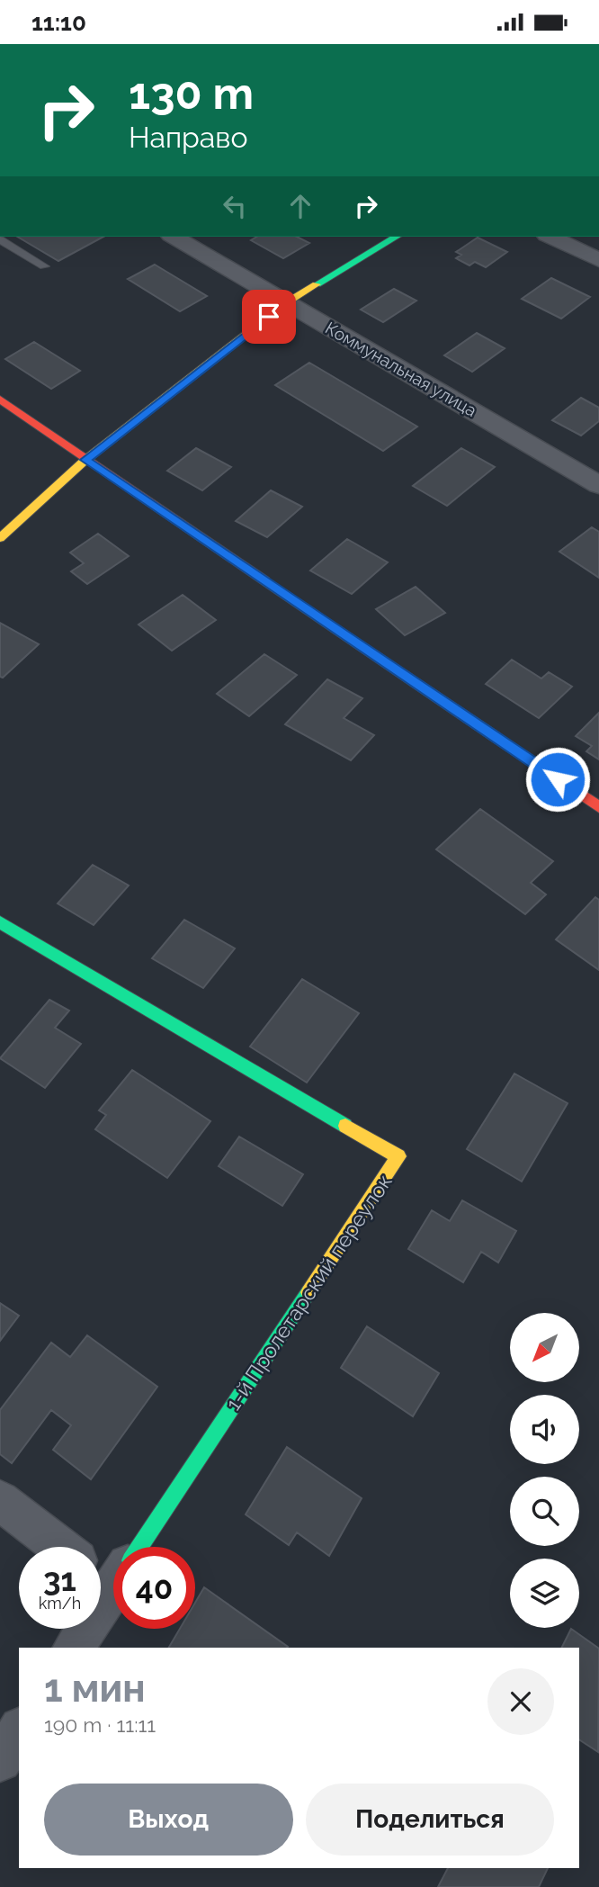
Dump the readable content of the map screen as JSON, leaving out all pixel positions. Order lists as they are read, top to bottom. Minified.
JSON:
{"streets":{"street":["Коммунальная улица","1-й Пролетарский переулок"]},"north":"bottom left","page":{"status":"11:10","turn":["130 m","Направо"],"speed":"31 km/h","limit":"40","heading":["1 мин","190 m · 11:11"],"buttons":["Выход","Поделиться"]}}
